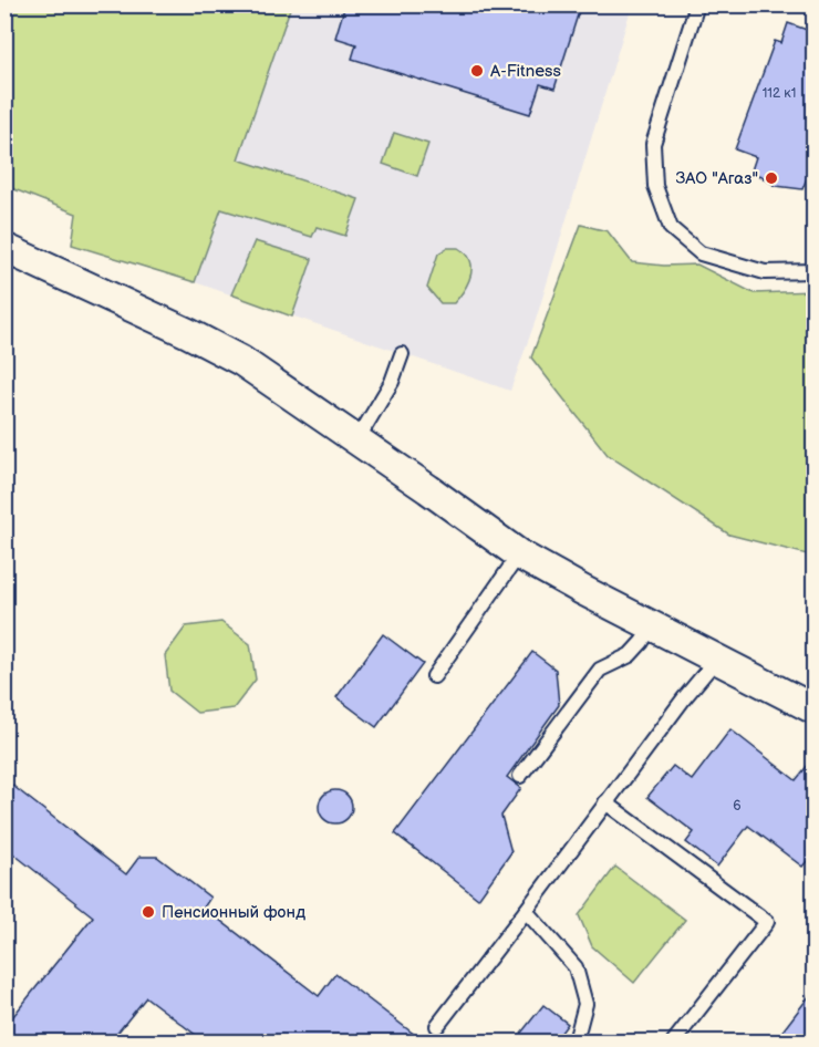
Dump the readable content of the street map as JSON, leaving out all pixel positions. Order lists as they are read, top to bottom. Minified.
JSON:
{"places":["A-Fitness","ЗАО \"Агаз\"","Пенсионный фонд"],"house_numbers":["112 к1","6"]}
